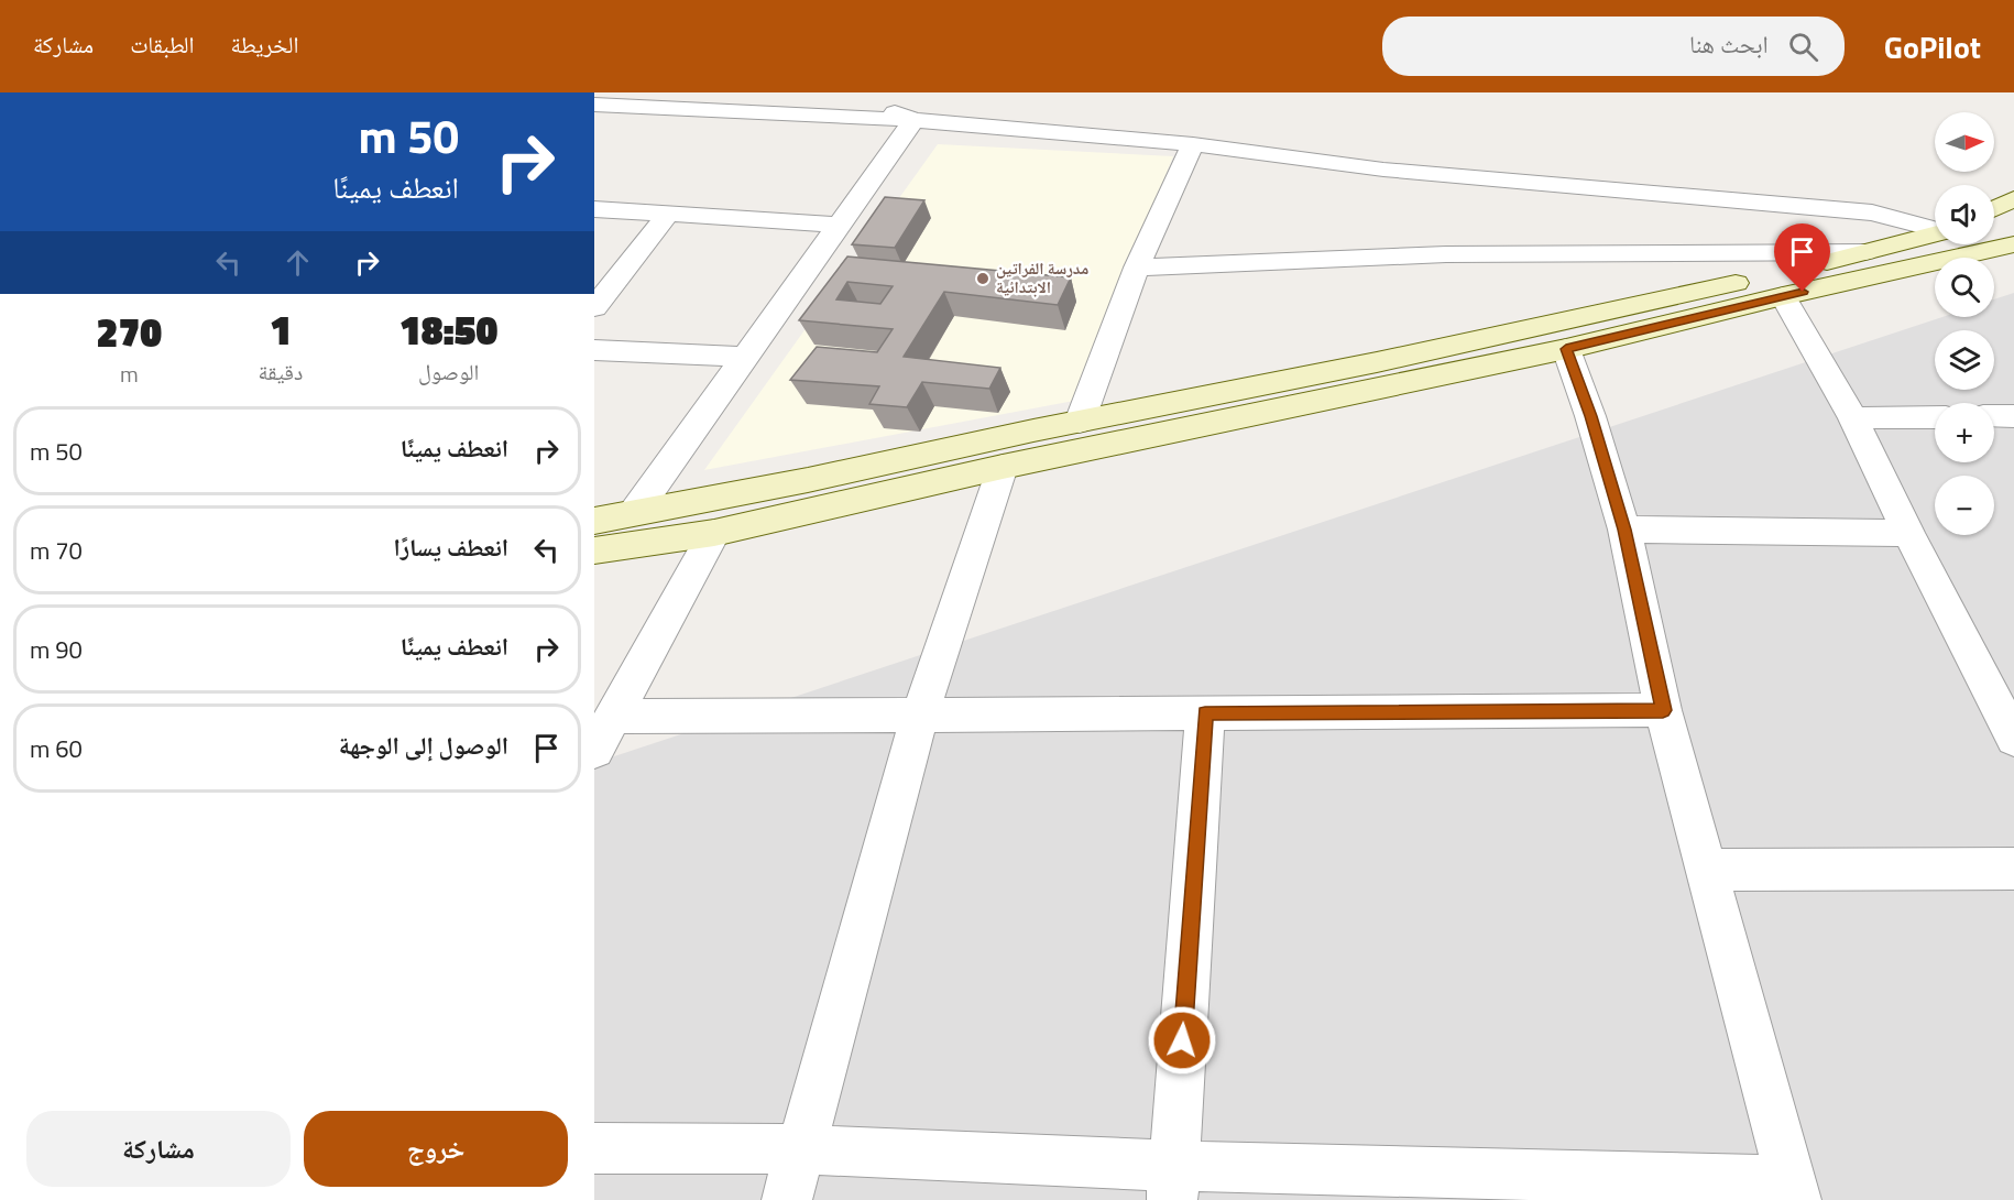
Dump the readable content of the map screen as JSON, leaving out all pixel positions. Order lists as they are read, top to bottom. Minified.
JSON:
{"places":["مدرسة الفراتين الابتدائية"],"north":"right","page":{"header":"GoPilot","search":"ابحث هنا","nav":["الخريطة","الطبقات","مشاركة"],"turn":["50 m","انعطف يمينًا"],"map_buttons":["+","−"],"eta":["18:50","الوصول","1","دقيقة","270","m"],"list":[{"name":"انعطف يمينًا","value":"50 m"},{"name":"انعطف يسارًا","value":"70 m"},{"name":"انعطف يمينًا","value":"90 m"},{"name":"الوصول إلى الوجهة","value":"60 m"}],"buttons":["خروج","مشاركة"]}}
